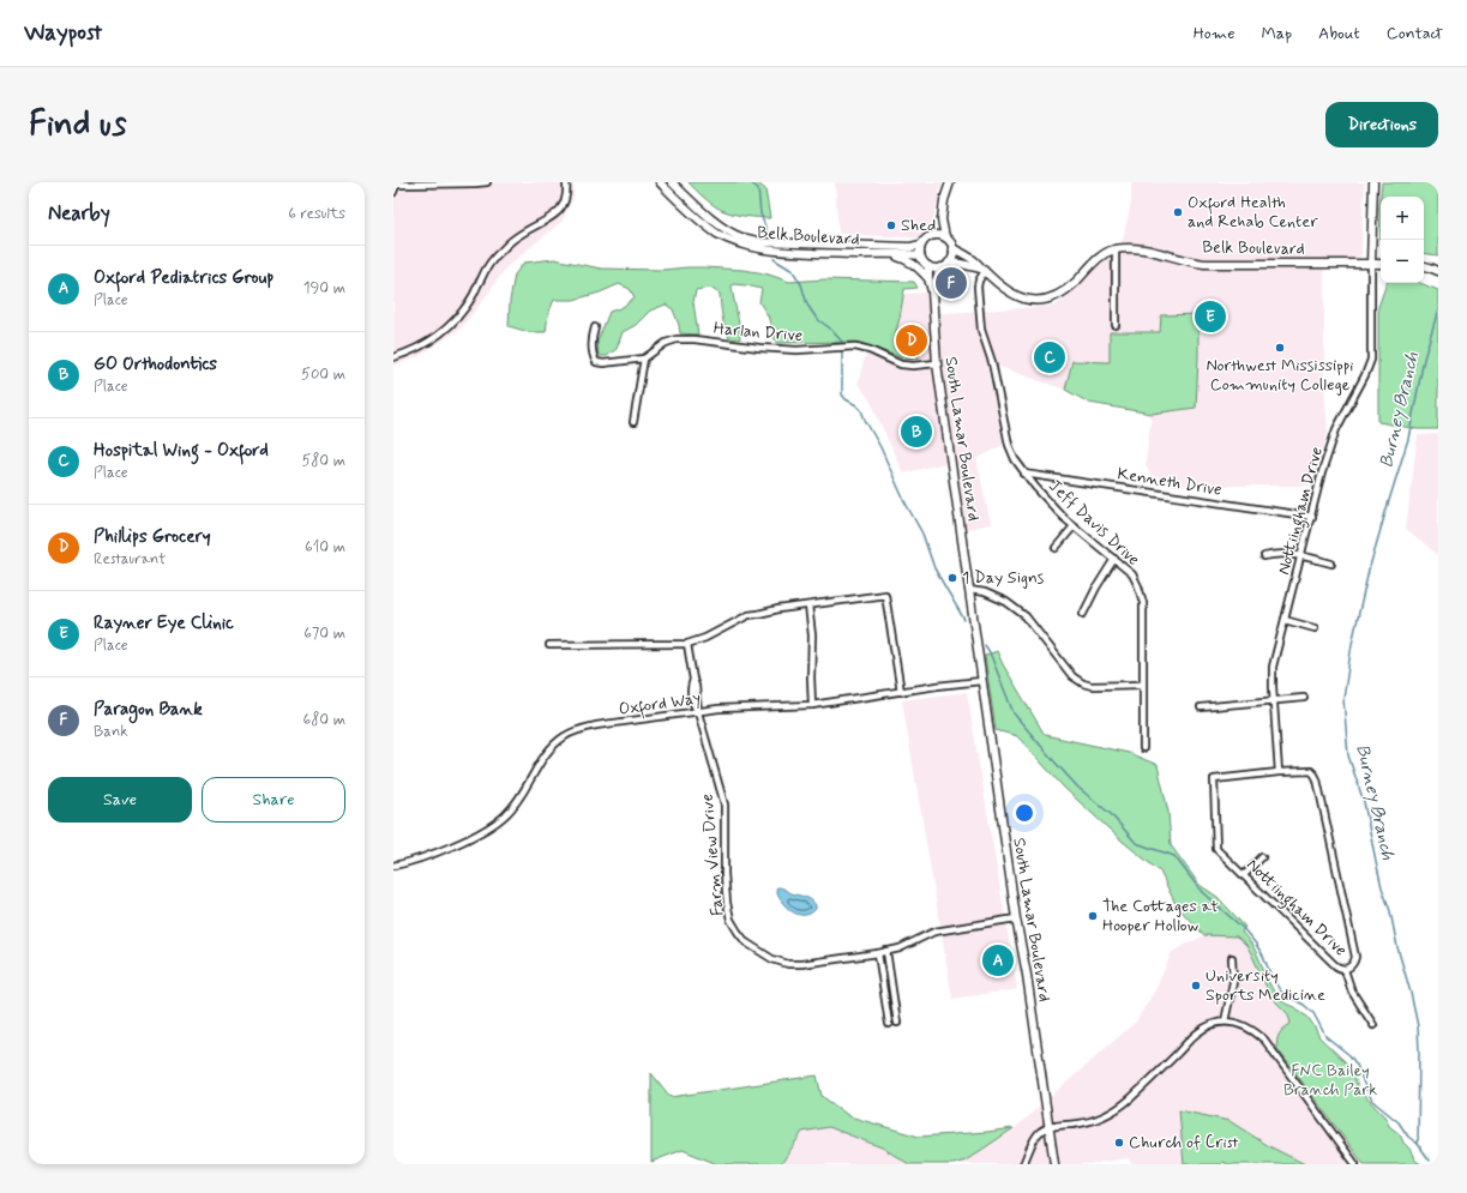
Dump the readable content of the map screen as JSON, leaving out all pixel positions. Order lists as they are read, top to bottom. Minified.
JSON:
{"streets":{"street":["Belk Boulevard","Harlan Drive","South Lamar Boulevard","Kenneth Drive","Nottiingham Drive","Jeff Davis Drive","Oxford Way","Farm View Drive"]},"crossings":[["Belk Boulevard","South Lamar Boulevard"],["Belk Boulevard","Nottiingham Drive"],["Belk Boulevard","Jeff Davis Drive"],["Harlan Drive","South Lamar Boulevard"],["South Lamar Boulevard","Oxford Way"],["South Lamar Boulevard","Farm View Drive"],["Kenneth Drive","Nottiingham Drive"],["Kenneth Drive","Jeff Davis Drive"],["Oxford Way","Farm View Drive"]],"water":["Burney Branch"],"parks":["FNC Bailey Branch Park"],"places":["Oxford Health and Rehab Center","Shed","Northwest Mississippi Community College","1 Day Signs","The Cottages at Hooper Hollow","University Sports Medicine","Church of Crist"],"page":{"header":"Waypost","nav":["Home","Map","About","Contact"],"buttons":["Directions",["Save","Share"]],"title":"Find us","heading":["Nearby","6 results"],"map_buttons":["+","−"],"list":[{"mark":"A","name":"Oxford Pediatrics Group","note":"Place","value":"190 m"},{"mark":"B","name":"GO Orthodontics","note":"Place","value":"500 m"},{"mark":"C","name":"Hospital Wing - Oxford","note":"Place","value":"580 m"},{"mark":"D","name":"Phillips Grocery","note":"Restaurant","value":"610 m"},{"mark":"E","name":"Rayner Eye Clinic","note":"Place","value":"670 m"},{"mark":"F","name":"Paragon Bank","note":"Bank","value":"680 m"}],"pins":["F","E","D","C","B","A"]}}
